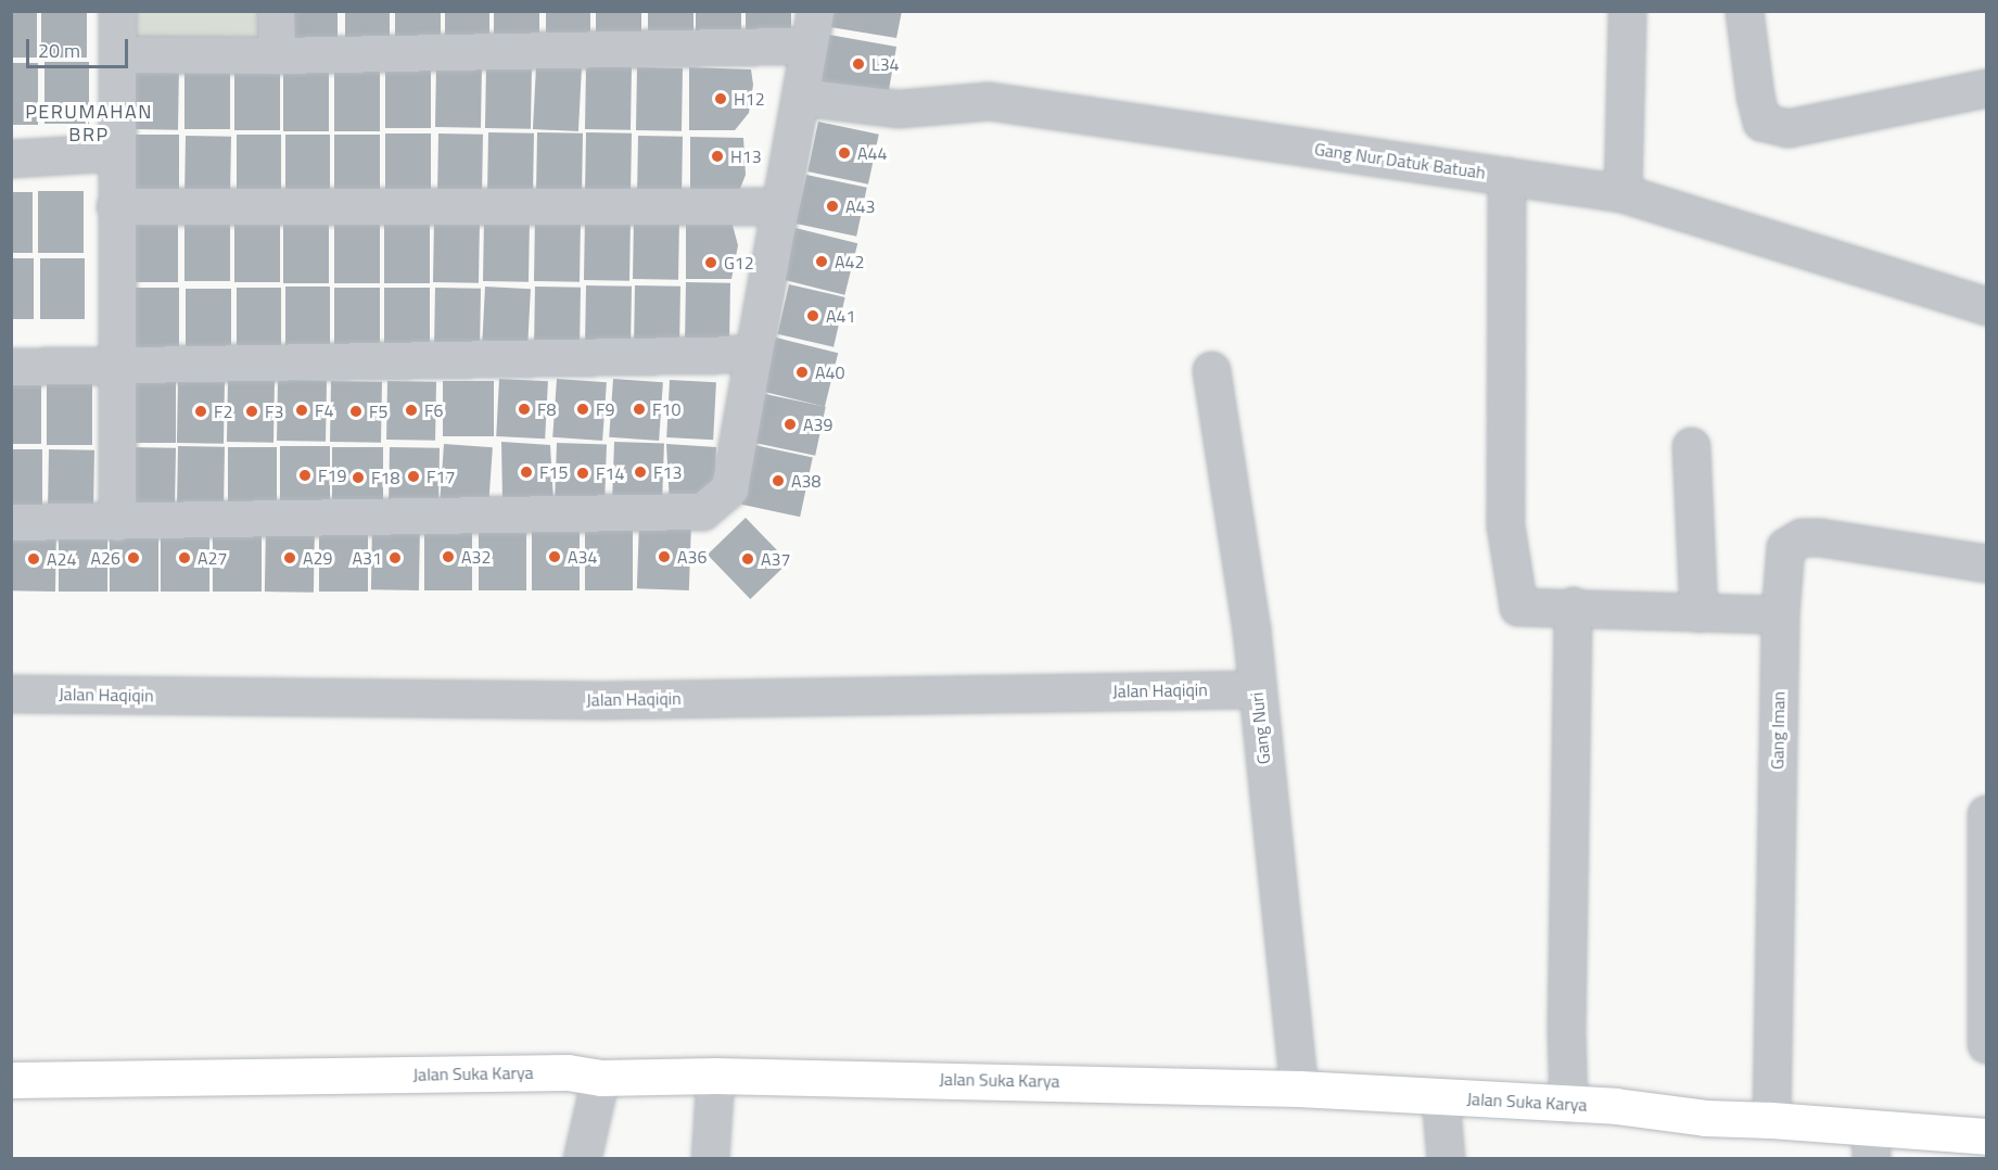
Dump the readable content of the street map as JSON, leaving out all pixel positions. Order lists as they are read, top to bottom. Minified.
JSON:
{"streets":{"main road":["Jalan Suka Karya"],"street":["Gang Nur Datuk Batuah","Jalan Haqiqin","Gang Nuri","Gang Iman"]},"crossings":[["Jalan Haqiqin","Gang Nuri"],["Gang Nuri","Jalan Suka Karya"],["Gang Iman","Jalan Suka Karya"]],"districts":["PERUMAHAN BRP"],"places":["L34","H12","A44","H13","A43","A42","G12","A41","A40","F8","F9","F10","F4","F6","F2","F3","F5","A39","F15","F13","F14","F19","F17","F18","A38","A32","A34","A36","A26","A27","A29","A31","A24","A37"],"scale_bar":"20 m"}
